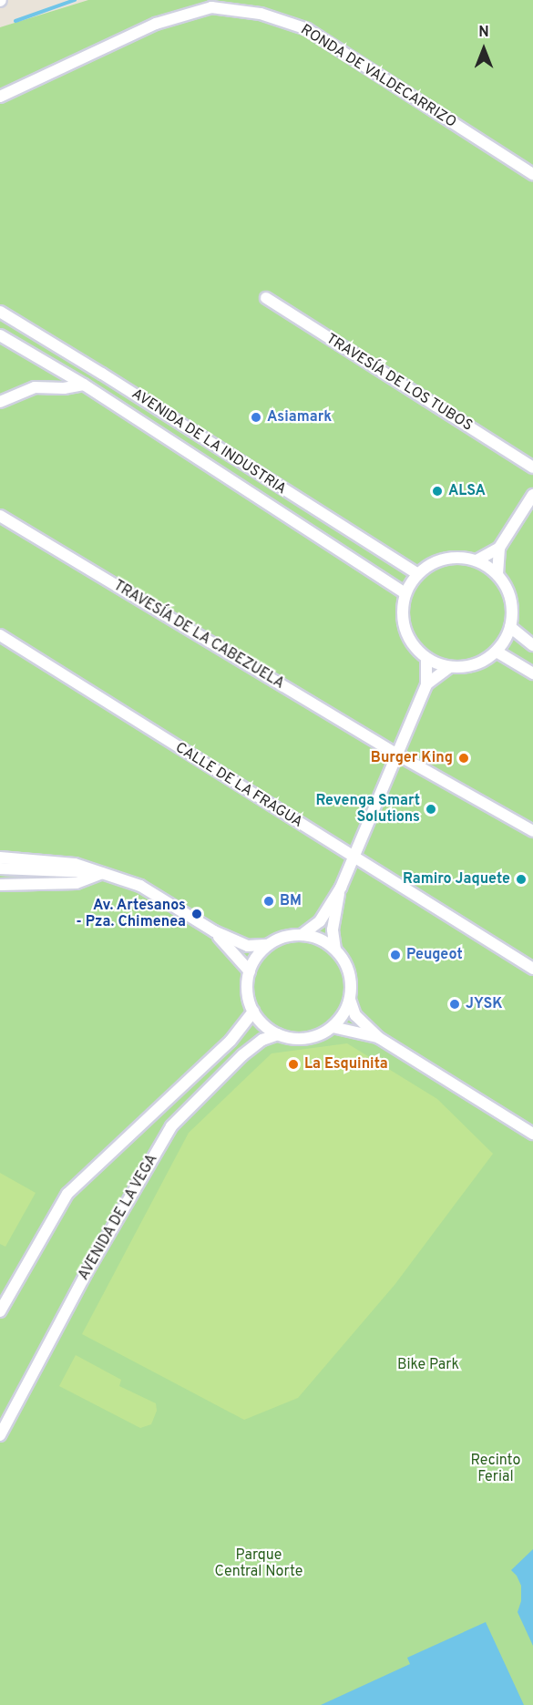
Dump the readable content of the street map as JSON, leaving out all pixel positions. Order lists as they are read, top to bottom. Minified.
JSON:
{"streets":{"street":["RONDA DE VALDECARRIZO","TRAVESÍA DE LOS TUBOS","AVENIDA DE LA INDUSTRIA","TRAVESÍA DE LA CABEZUELA","CALLE DE LA FRAGUA","AVENIDA DE LA VEGA"]},"parks":["Bike Park","Recinto Ferial","Parque Central Norte"],"places":["Asiamark","ALSA","Burger King","Revenga Smart Solutions","Ramiro Jaquete","BM","Av. Artesanos - Pza. Chimenea","Peugeot","JYSK","La Esquinita"],"north":"top"}
